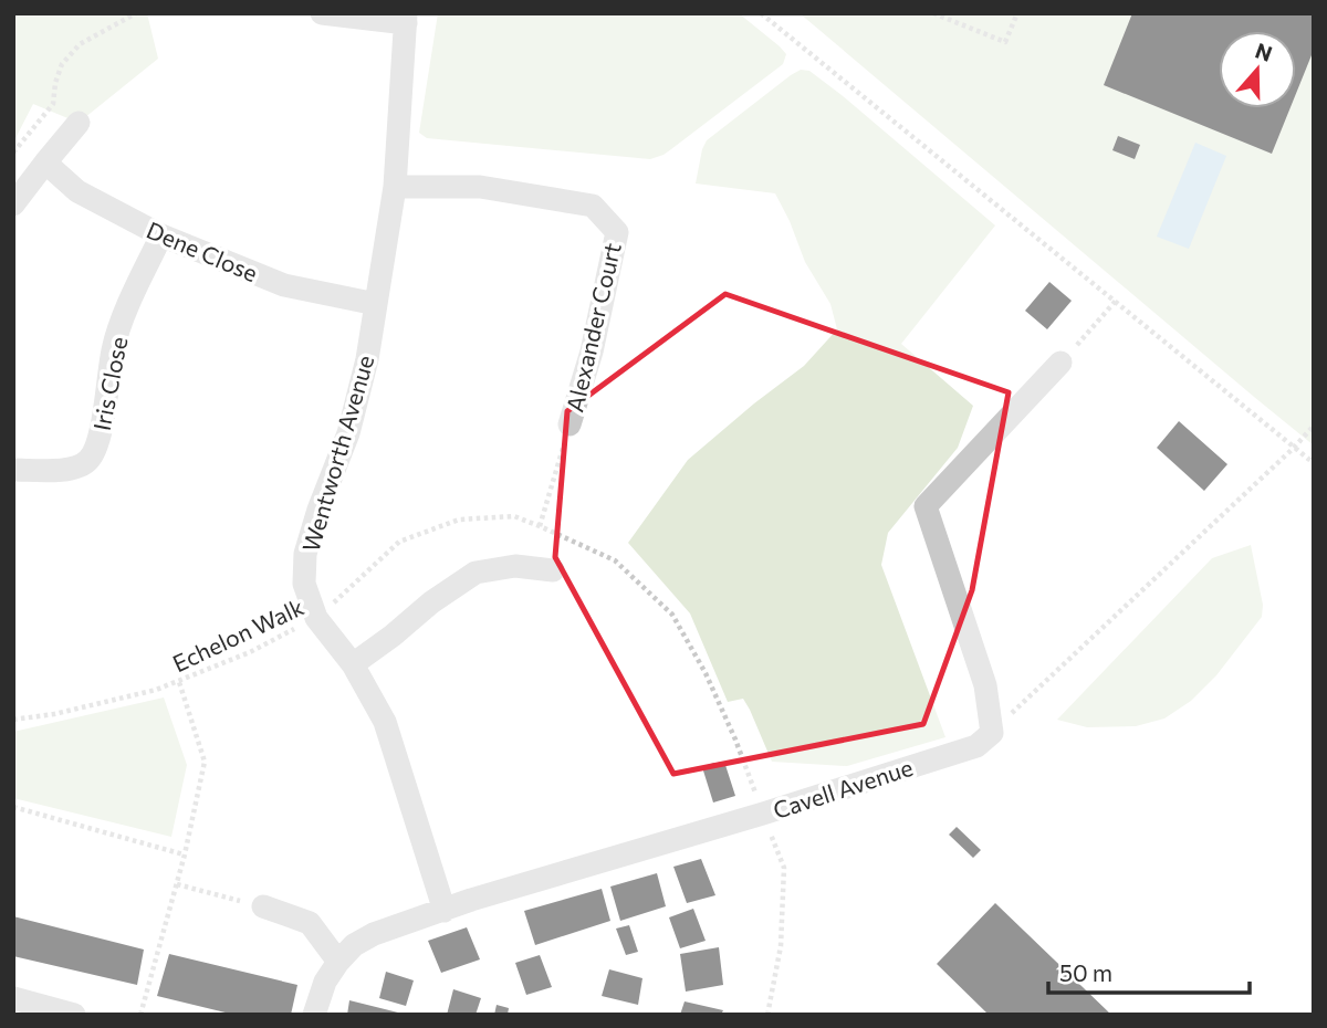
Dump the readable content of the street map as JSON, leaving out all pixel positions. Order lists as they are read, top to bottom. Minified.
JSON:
{"streets":{"street":["Dene Close","Alexander Court","Iris Close","Wentworth Avenue","Cavell Avenue"],"path":["Echelon Walk"]},"crossings":[["Dene Close","Iris Close"],["Dene Close","Wentworth Avenue"],["Alexander Court","Wentworth Avenue"],["Wentworth Avenue","Echelon Walk"],["Wentworth Avenue","Cavell Avenue"],["Echelon Walk","Cavell Avenue"]],"scale_bar":"50 m","north":"top"}
